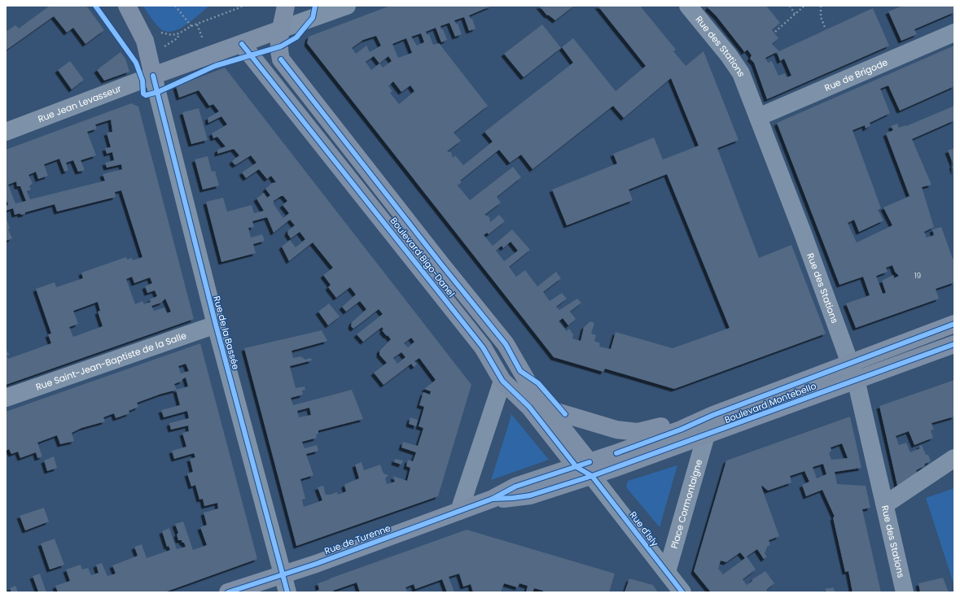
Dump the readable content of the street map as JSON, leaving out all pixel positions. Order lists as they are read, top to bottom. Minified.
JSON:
{"streets":{"main road":["Boulevard Bigo-Danel","Boulevard Montebello","Rue de Turenne"],"street":["Rue des Stations","Rue de Brigode","Rue Jean Levasseur","Rue de la Bassée","Rue Saint-Jean-Baptiste de la Salle","Place Cormontaigne","Rue d'Isly"]},"crossings":[["Rue des Stations","Rue de Brigode"],["Rue des Stations","Boulevard Montebello"],["Rue Jean Levasseur","Rue de la Bassée"],["Boulevard Bigo-Danel","Boulevard Montebello"],["Boulevard Bigo-Danel","Rue d'Isly"],["Boulevard Bigo-Danel","Rue de Turenne"],["Rue de la Bassée","Rue Saint-Jean-Baptiste de la Salle"],["Rue de la Bassée","Rue de Turenne"],["Boulevard Montebello","Place Cormontaigne"],["Boulevard Montebello","Rue d'Isly"],["Boulevard Montebello","Rue de Turenne"],["Place Cormontaigne","Rue d'Isly"],["Rue d'Isly","Rue de Turenne"]],"house_numbers":["19"]}
